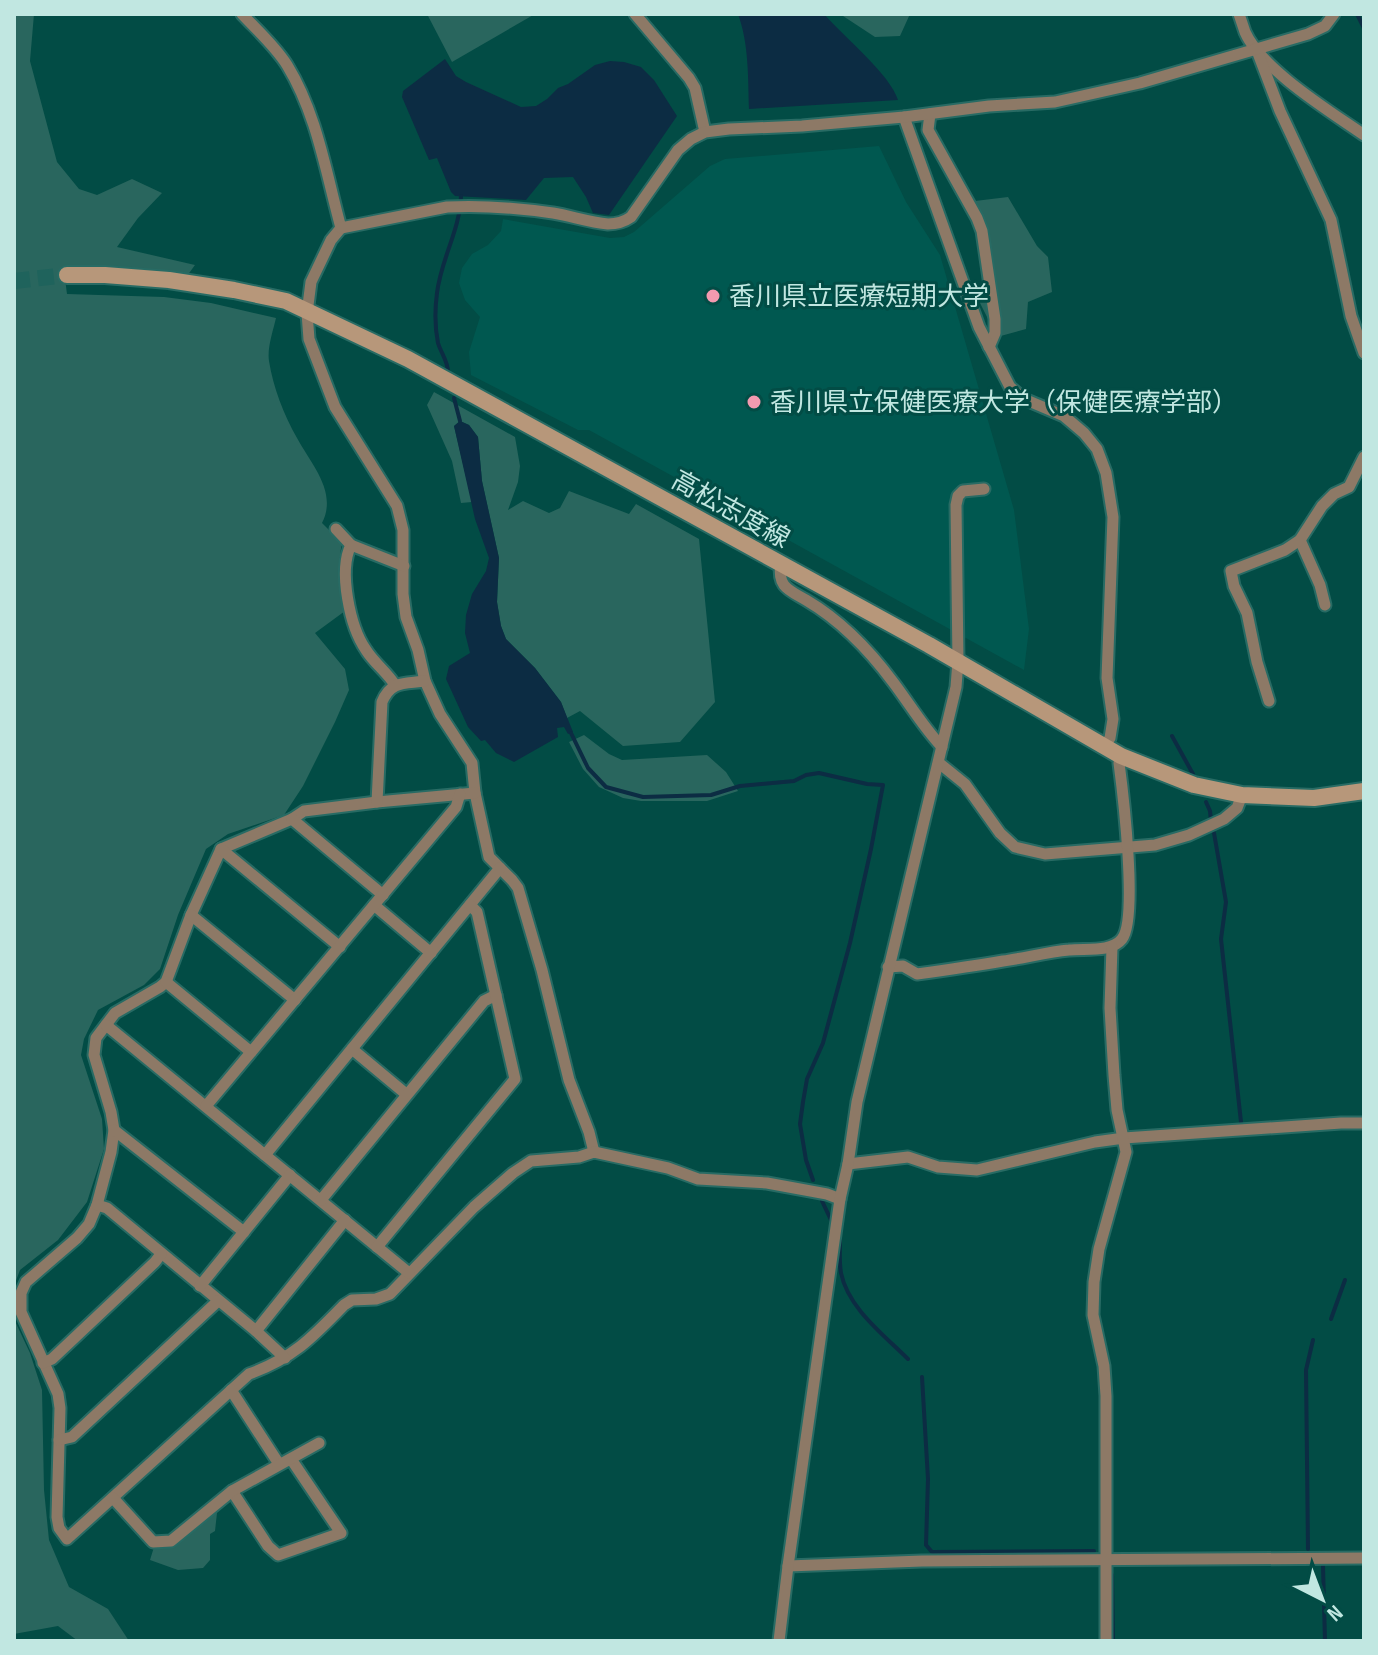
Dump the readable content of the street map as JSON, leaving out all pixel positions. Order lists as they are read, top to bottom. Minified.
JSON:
{"streets":{"main road":["高松志度線"]},"places":["香川県立医療短期大学","香川県立保健医療大学（保健医療学部）"],"north":"bottom right"}
